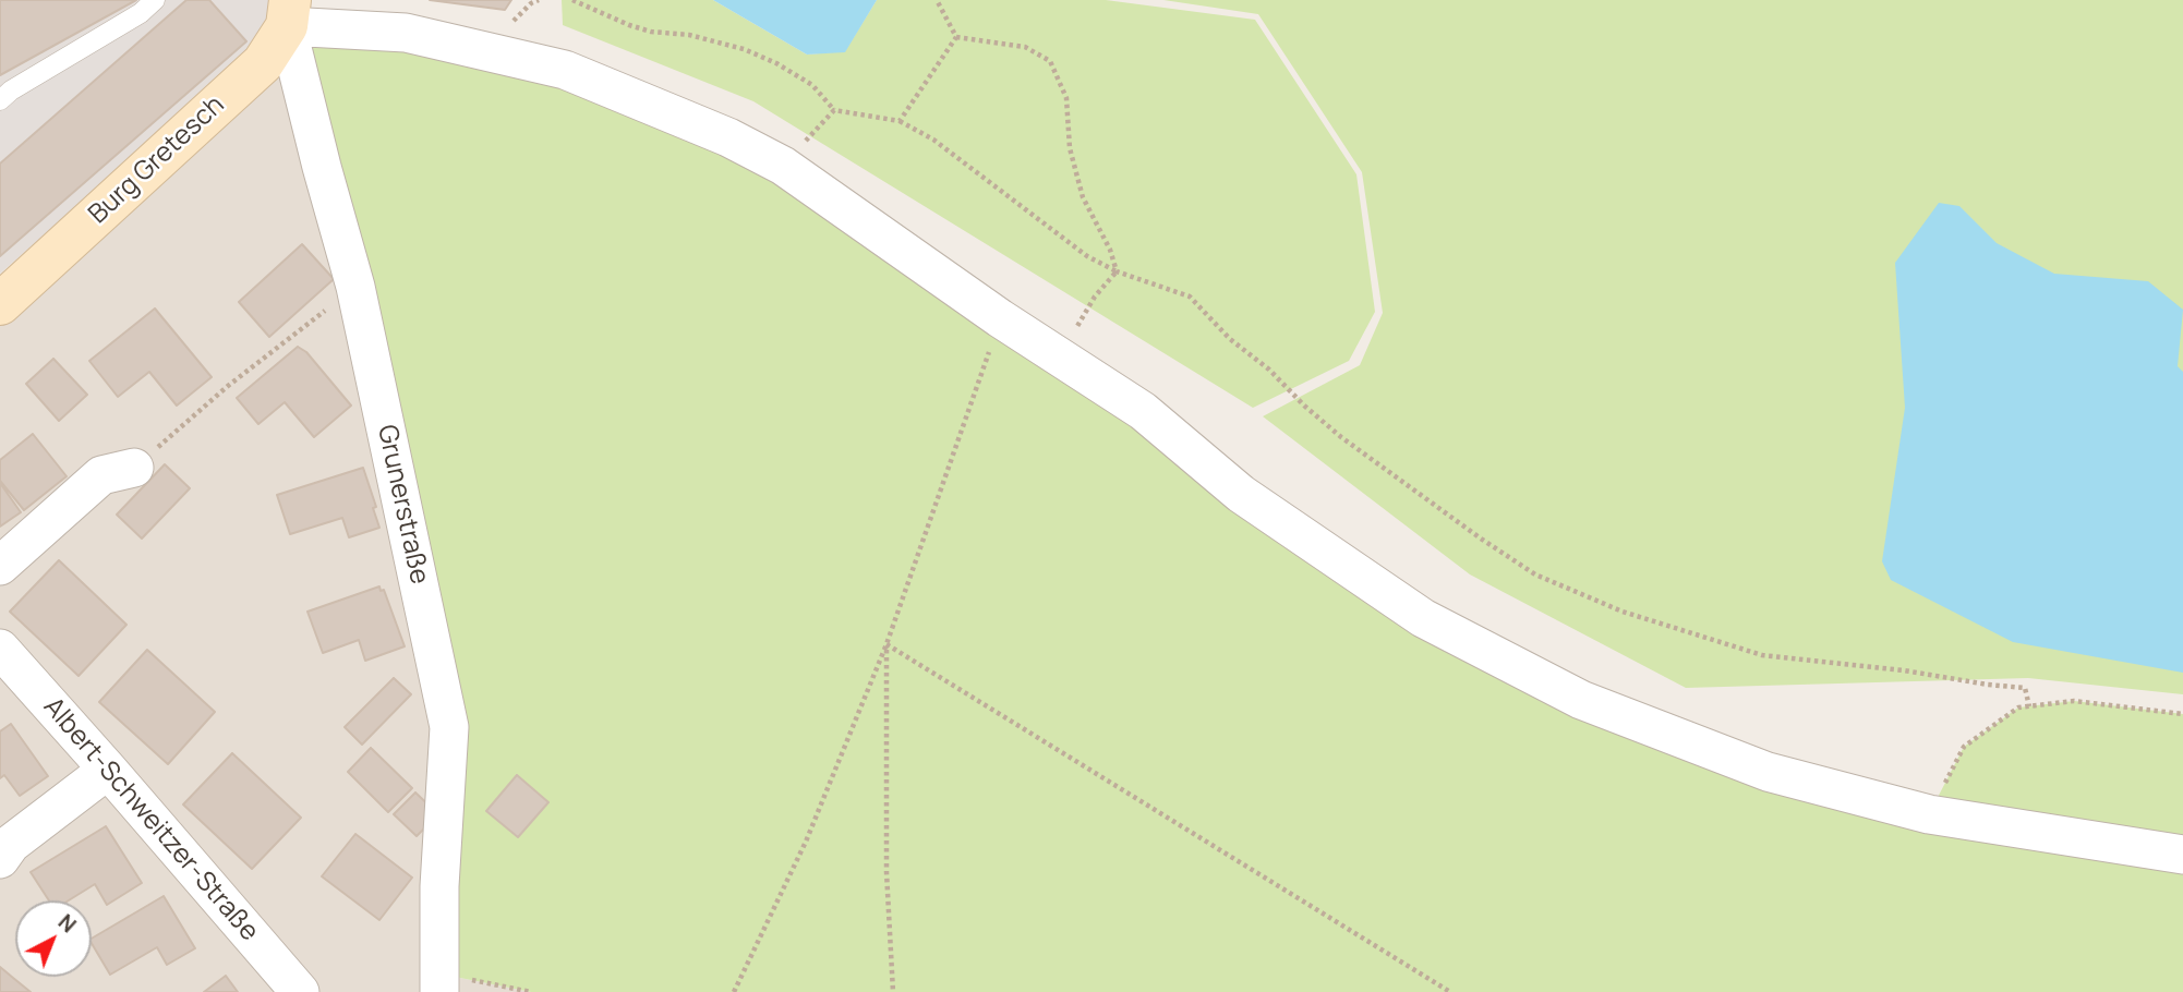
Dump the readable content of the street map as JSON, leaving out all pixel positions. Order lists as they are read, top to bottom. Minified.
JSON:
{"streets":{"street":["Burg Gretesch","Grunerstraße","Albert-Schweitzer-Straße"]},"crossings":[["Burg Gretesch","Grunerstraße"]],"north":"top right"}
